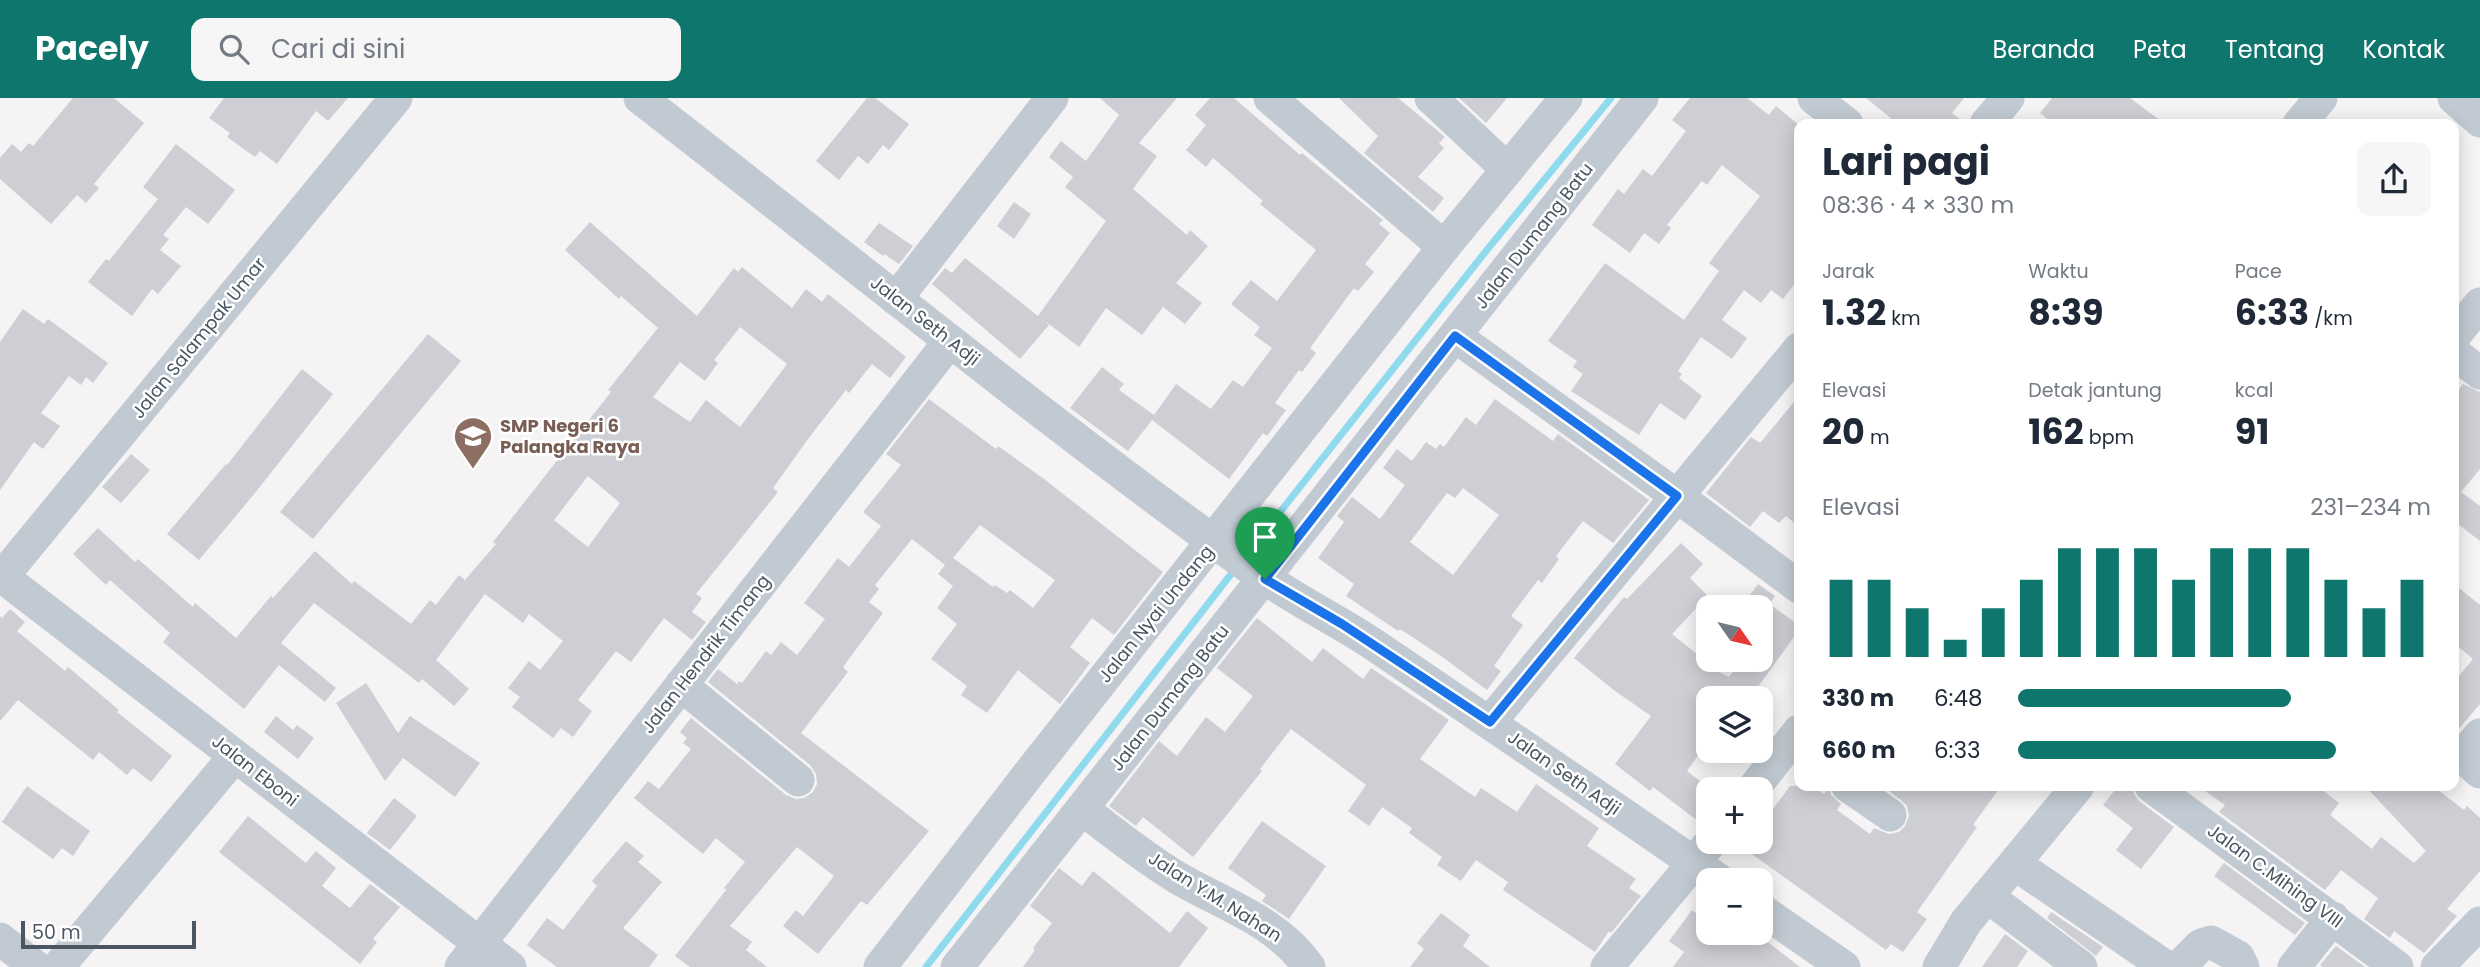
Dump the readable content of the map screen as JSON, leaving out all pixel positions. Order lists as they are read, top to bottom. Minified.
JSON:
{"streets":{"street":["Jalan Dumang Batu","Jalan Seth Adji","Jalan Salampak Umar","Jalan Nyai Undang","Jalan Hendrik Timang","Jalan Eboni","Jalan C.Mihing VIII","Jalan Y.M. Nahan"]},"crossings":[["Jalan Dumang Batu","Jalan Seth Adji"],["Jalan Dumang Batu","Jalan Y.M. Nahan"],["Jalan Seth Adji","Jalan Nyai Undang"],["Jalan Seth Adji","Jalan Hendrik Timang"],["Jalan Salampak Umar","Jalan Eboni"],["Jalan Hendrik Timang","Jalan Eboni"]],"places":{"school or university":["SMP Negeri 6 Palangka Raya"]},"scale_bar":"50 m","north":"bottom right","page":{"header":"Pacely","search":"Cari di sini","nav":["Beranda","Peta","Tentang","Kontak"],"heading":["Lari pagi","08:36 · 4 × 330 m"],"stats":[["Jarak","1.32 km"],["Waktu","8:39"],["Pace","6:33 /km"],["Elevasi","20 m"],["Detak jantung","162 bpm"],["kcal","91"]],"chart":["Elevasi","231–234 m"],"map_buttons":["+","−"],"list":[{"name":"330 m","note":"6:48"},{"name":"660 m","note":"6:33"}],"scale":"50 m"}}
